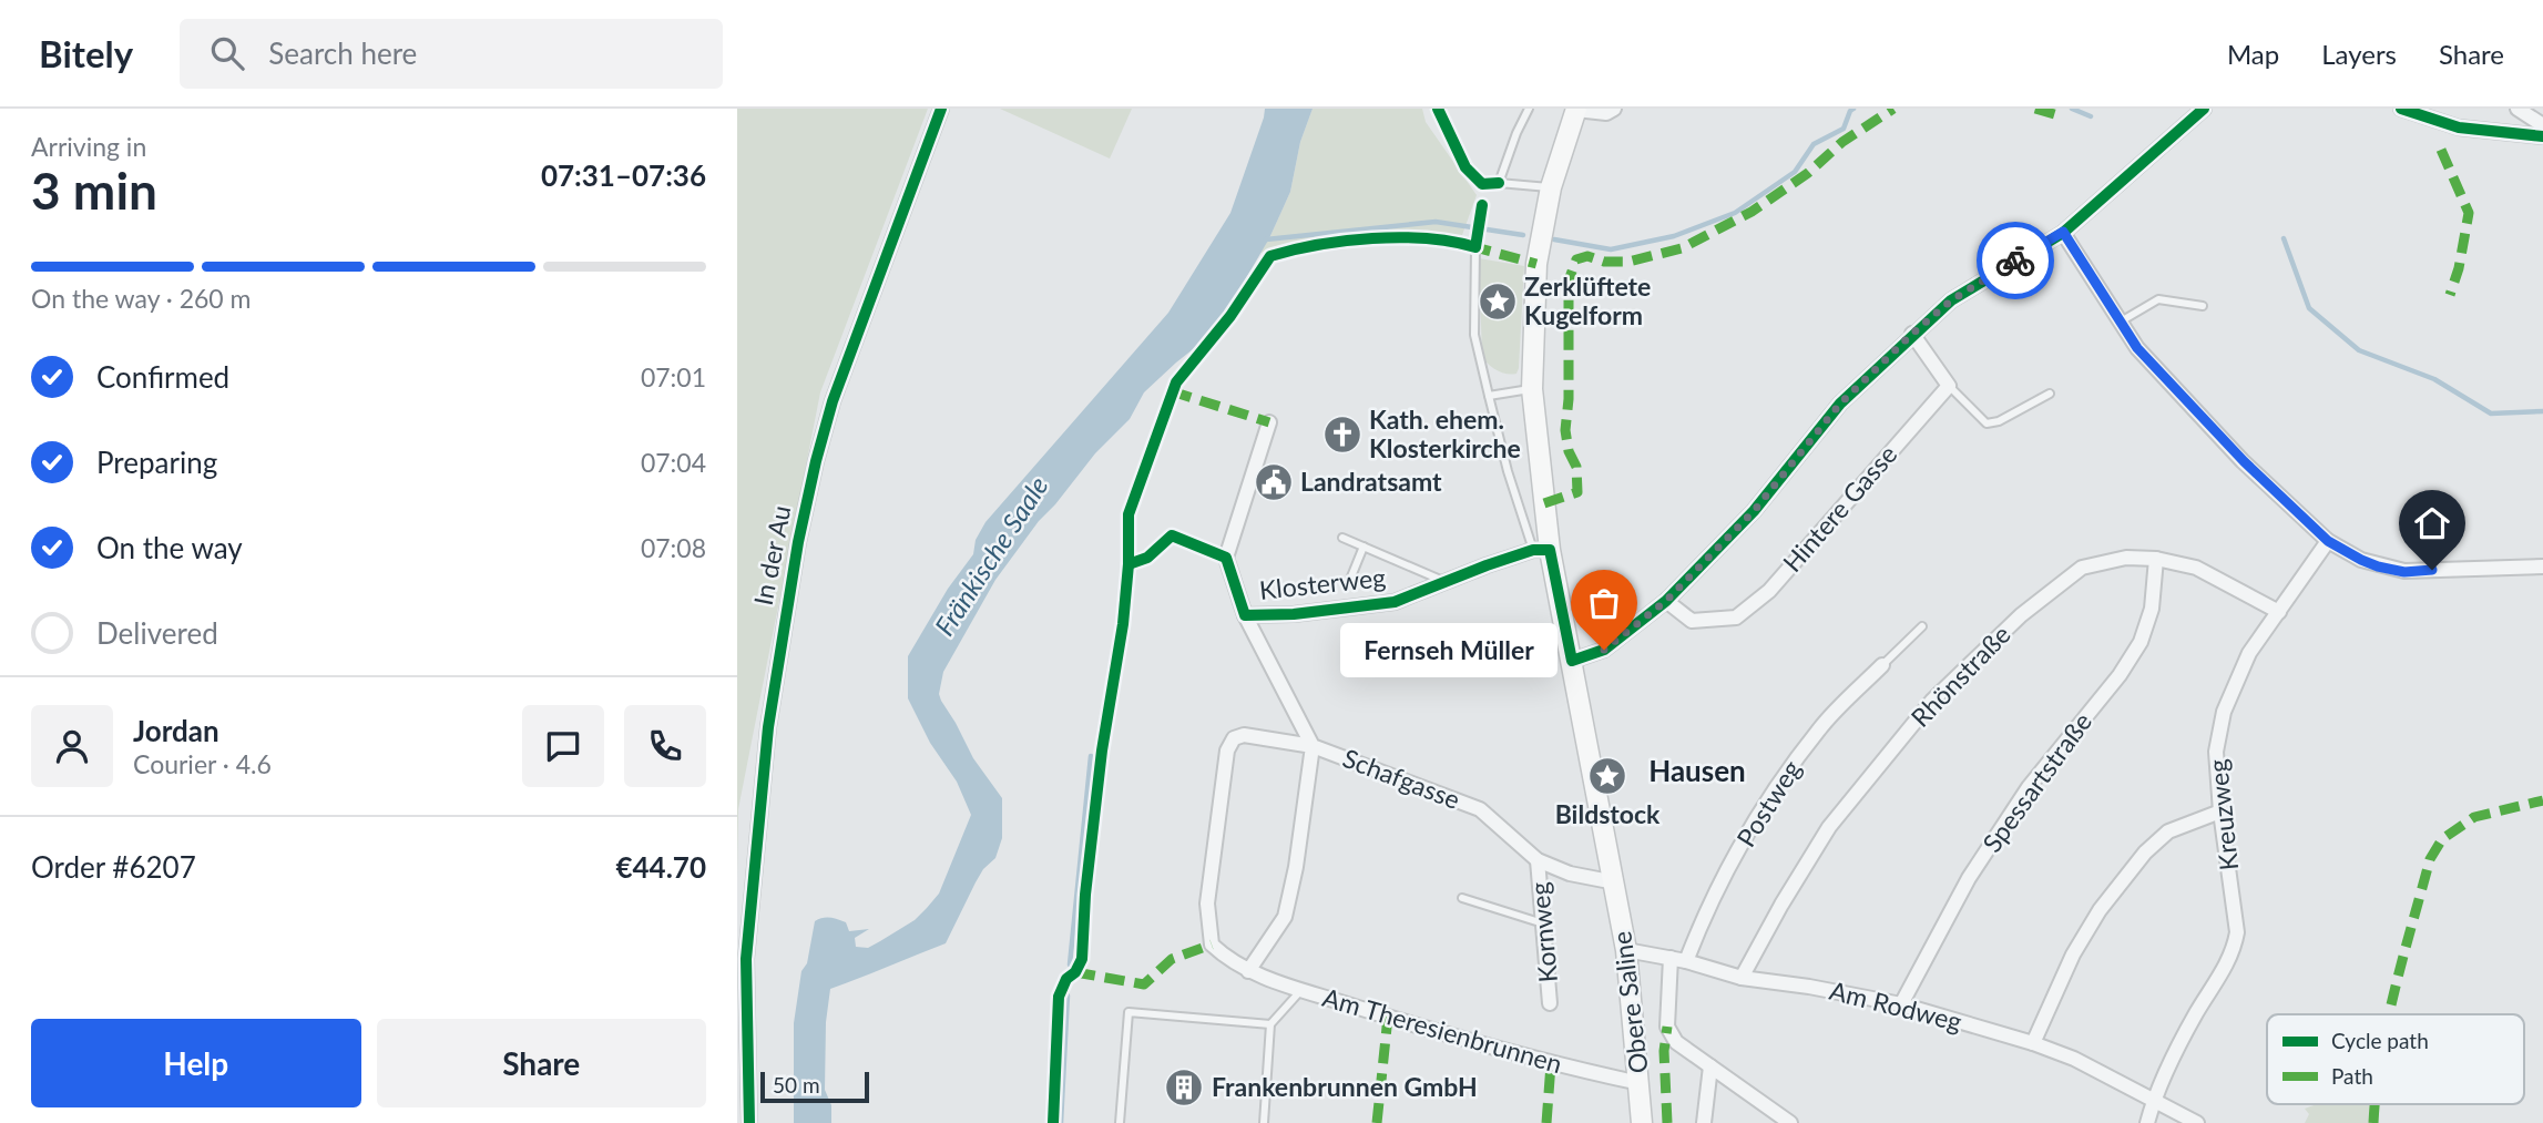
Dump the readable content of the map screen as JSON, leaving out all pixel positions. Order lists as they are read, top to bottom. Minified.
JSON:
{"streets":{"main road":["Obere Saline"],"street":["Hintere Gasse","In der Au","Klosterweg","Rhönstraße","Schafgasse","Spessartstraße","Postweg","Kreuzweg","Kornweg","Am Rodweg","Am Theresienbrunnen"]},"crossings":[["Klosterweg","Schafgasse"],["Klosterweg","Obere Saline"],["Rhönstraße","Spessartstraße"],["Rhönstraße","Kreuzweg"],["Rhönstraße","Am Rodweg"],["Schafgasse","Kornweg"],["Schafgasse","Obere Saline"],["Schafgasse","Am Theresienbrunnen"],["Spessartstraße","Am Rodweg"],["Postweg","Am Rodweg"],["Kreuzweg","Am Rodweg"],["Obere Saline","Am Rodweg"],["Obere Saline","Am Theresienbrunnen"]],"districts":["Hausen"],"water":["Fränkische Saale"],"places":{"place":["Zerklüftete Kugelform","Bildstock"],"church":["Kath. ehem. Klosterkirche"],"public building":["Landratsamt"],"other":["Fernseh Müller"],"building":["Frankenbrunnen GmbH"]},"legend":["Cycle path","Path"],"scale_bar":"50 m","page":{"header":"Bitely","search":"Search here","nav":["Map","Layers","Share"],"heading":["3 min","Arriving in","07:31–07:36"],"panel":["Jordan","Courier · 4.6","Order #6207","€44.70"],"bar":"On the way · 260 m","list":[["Confirmed","07:01"],["Preparing","07:04"],["On the way","07:08"],"Delivered"],"bubble":"Fernseh Müller","buttons":["Help","Share"],"scale":"50 m"}}
